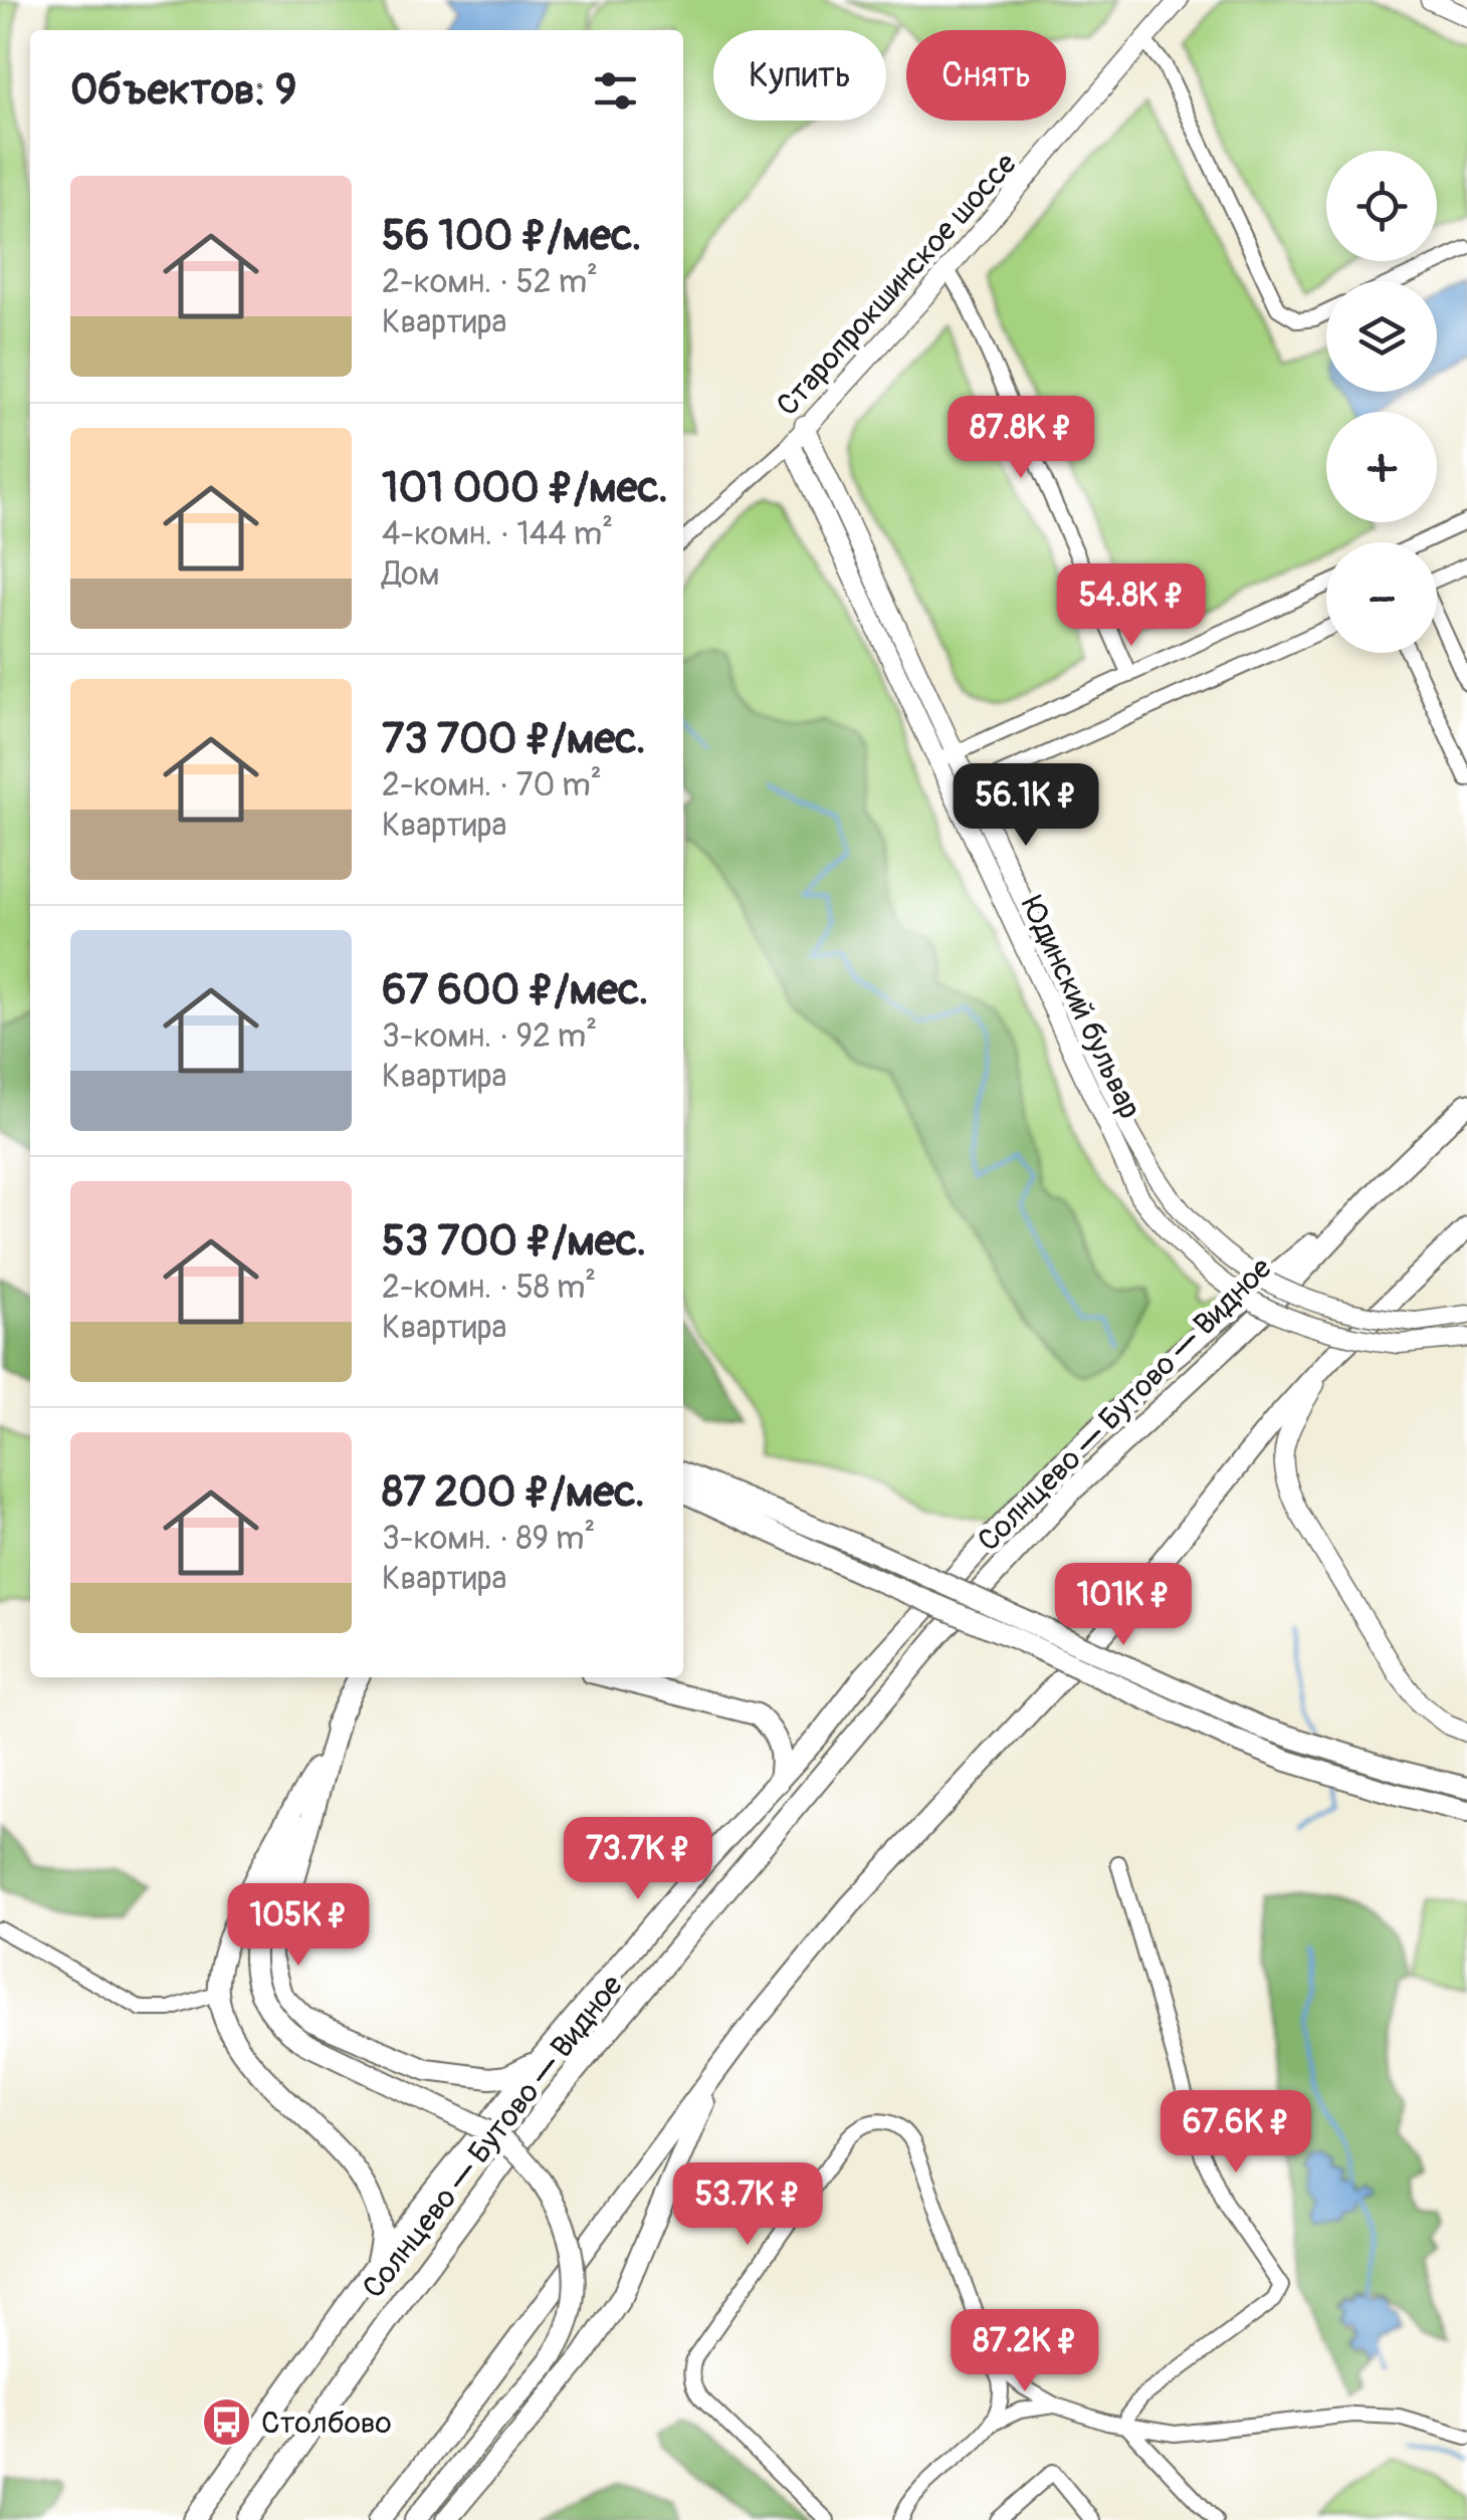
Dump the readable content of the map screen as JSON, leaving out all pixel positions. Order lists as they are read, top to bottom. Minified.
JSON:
{"streets":{"main road":["Солнцево — Бутово — Видное"],"street":["Старопрокшинское шоссе","Юдинский бульвар"]},"crossings":[["Старопрокшинское шоссе","Юдинский бульвар"]],"places":{"bus stop":["Столбово"]},"page":{"chip":["Купить","Снять"],"heading":"Объектов: 9","map_buttons":["+","−"],"list":[{"name":"56 100 ₽/мес.","note":"2-комн. · 52 m² · Квартира"},{"name":"101 000 ₽/мес.","note":"4-комн. · 144 m² · Дом"},{"name":"73 700 ₽/мес.","note":"2-комн. · 70 m² · Квартира"},{"name":"67 600 ₽/мес.","note":"3-комн. · 92 m² · Квартира"},{"name":"53 700 ₽/мес.","note":"2-комн. · 58 m² · Квартира"},{"name":"87 200 ₽/мес.","note":"3-комн. · 89 m² · Квартира"}],"price":["87.8K ₽","54.8K ₽","56.1K ₽","101K ₽","73.7K ₽","105K ₽","67.6K ₽","53.7K ₽","87.2K ₽"]}}
